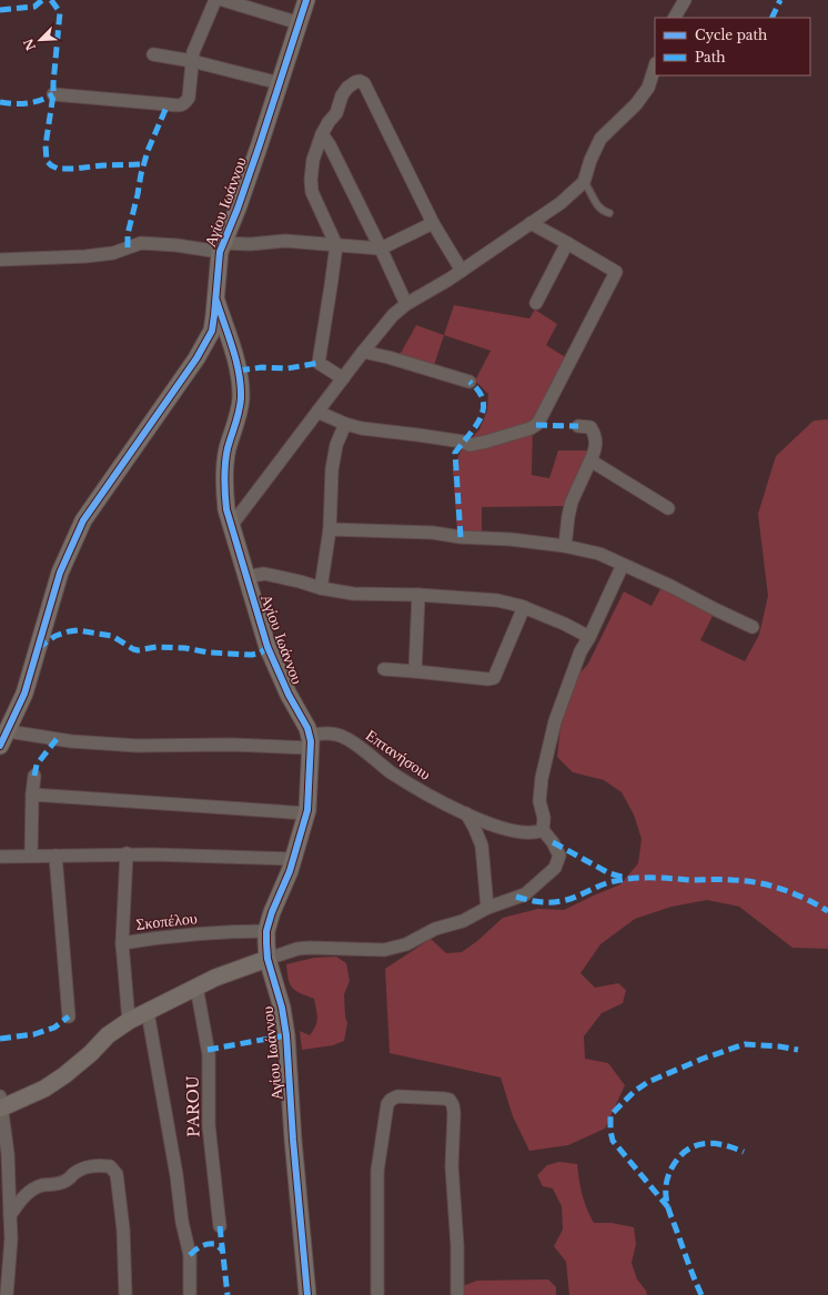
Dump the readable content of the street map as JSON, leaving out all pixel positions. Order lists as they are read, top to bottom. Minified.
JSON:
{"streets":{"street":["Αγίου Ιωάννου","Επτανήσοιυ","Σκοπέλου","PAROU"]},"crossings":[["Αγίου Ιωάννου","Επτανήσοιυ"],["Αγίου Ιωάννου","Σκοπέλου"]],"legend":["Cycle path","Path"],"north":"bottom left"}
